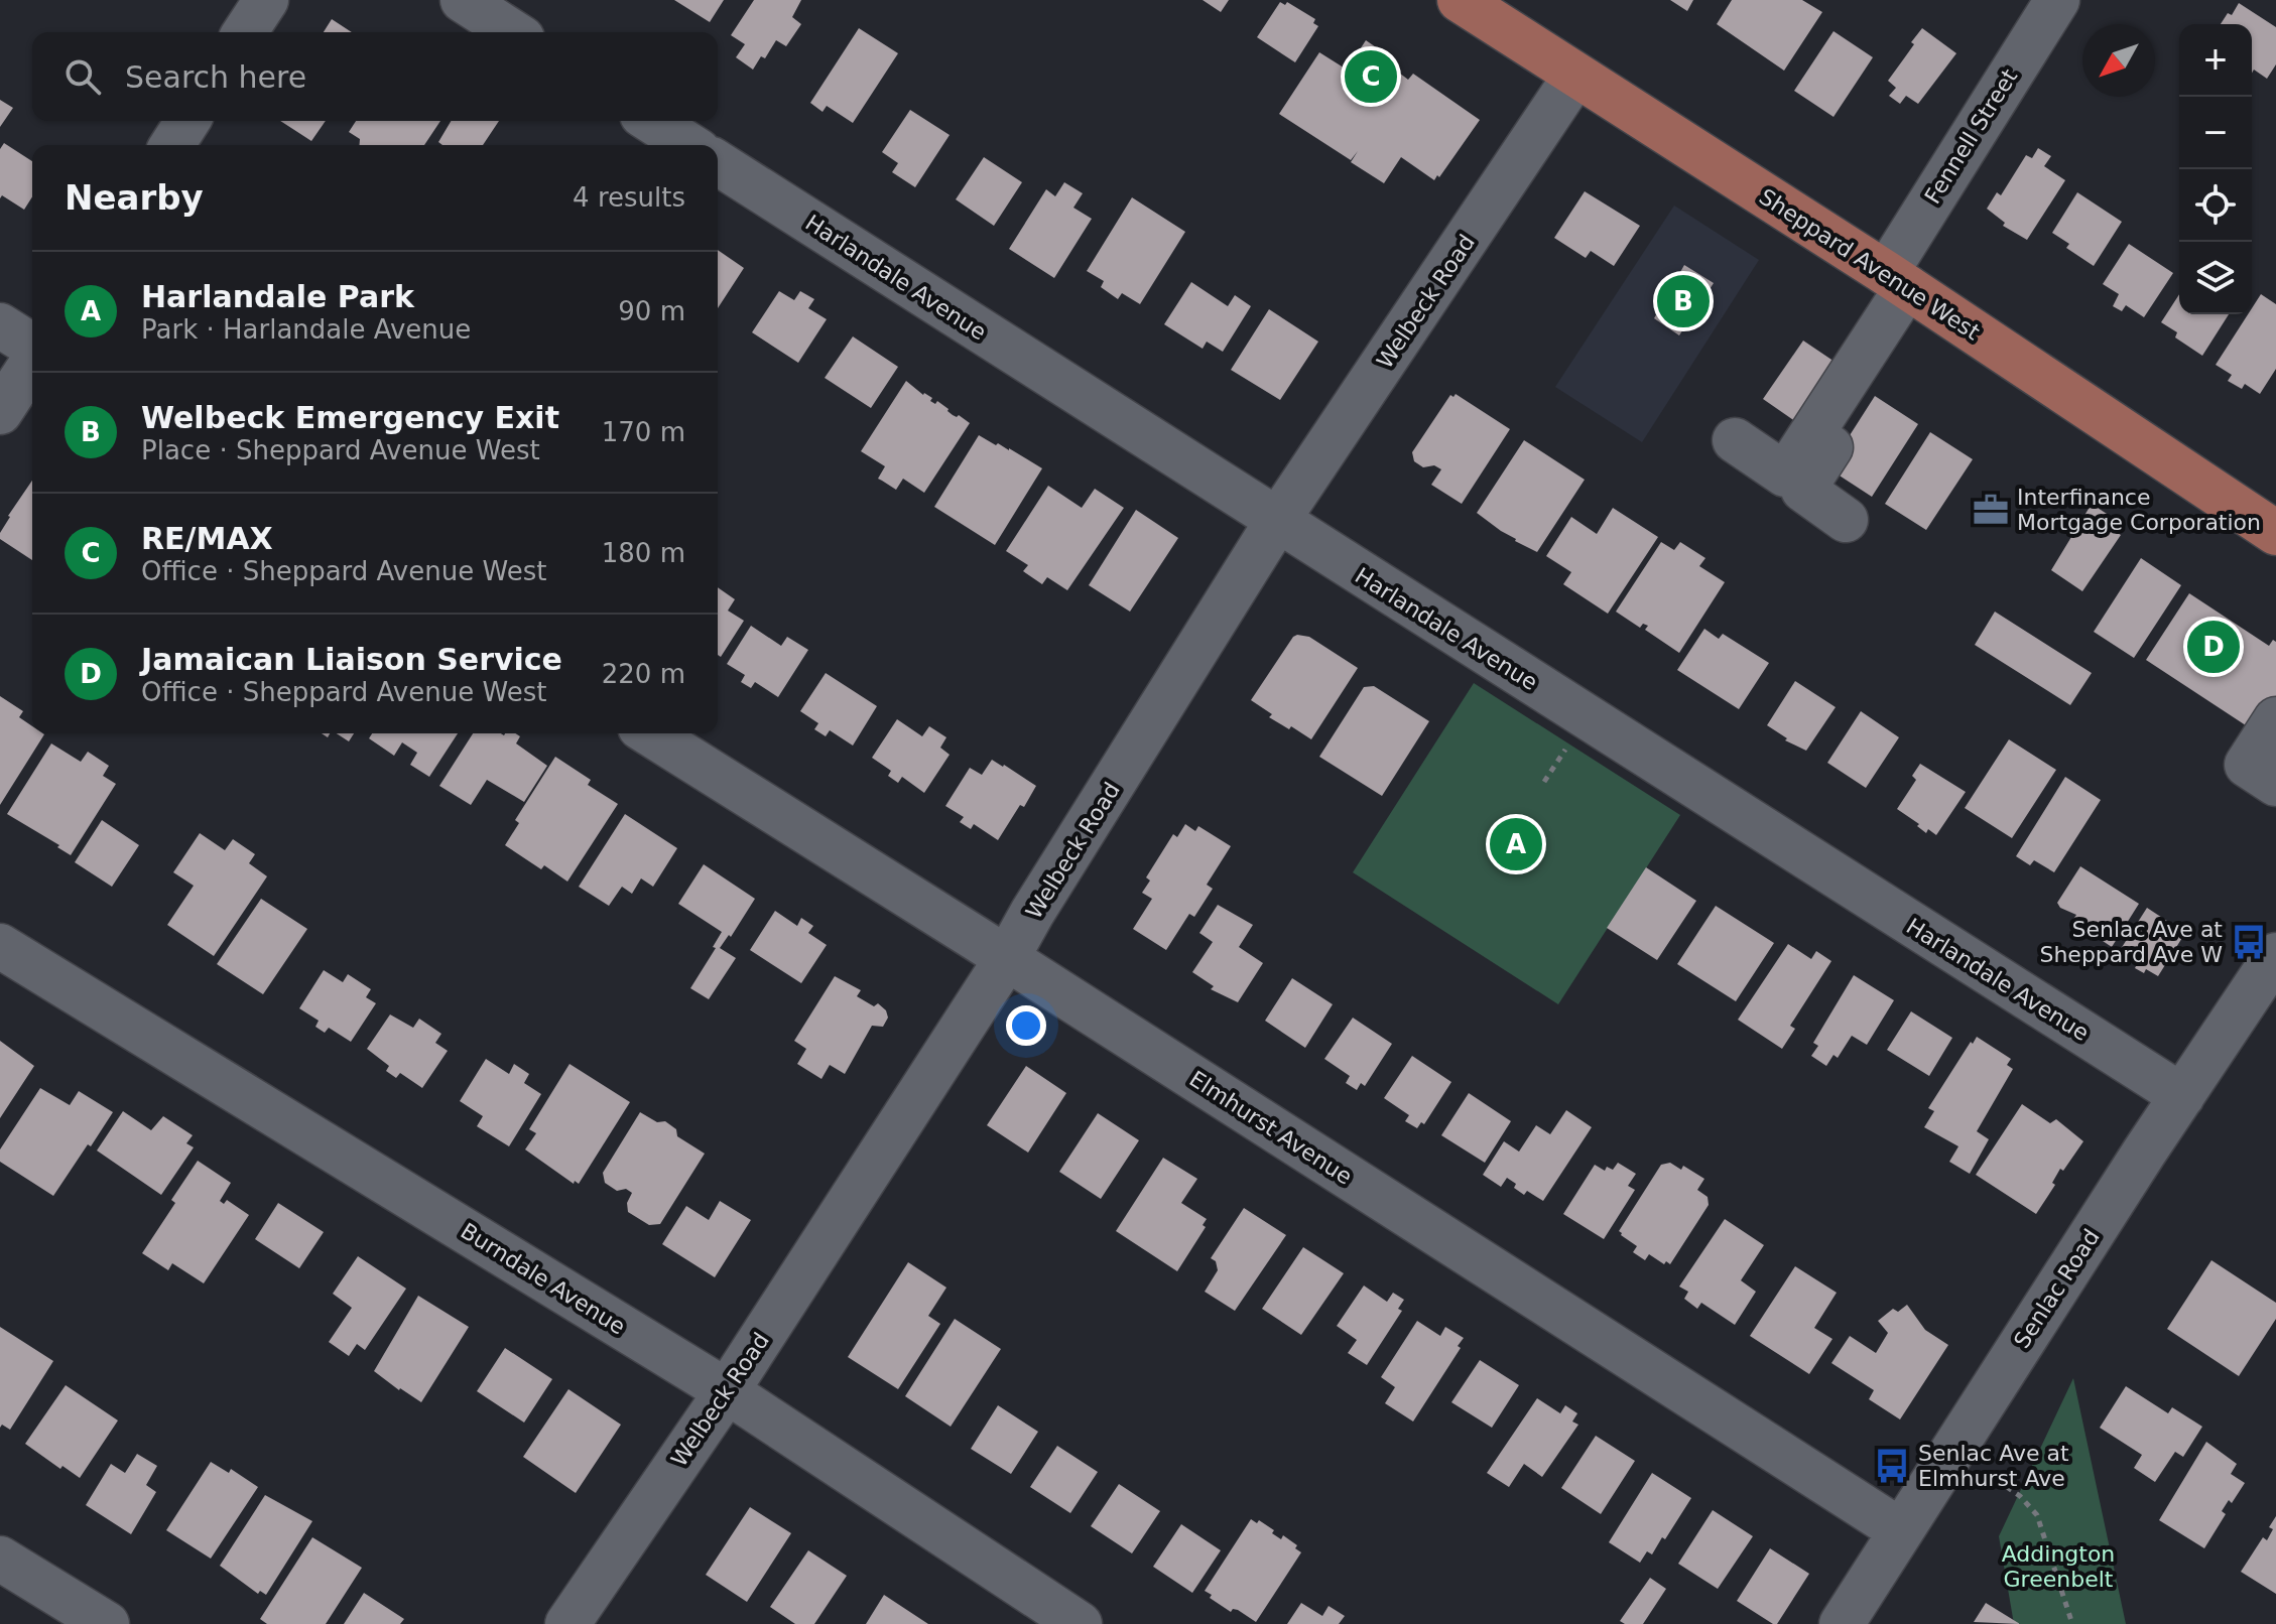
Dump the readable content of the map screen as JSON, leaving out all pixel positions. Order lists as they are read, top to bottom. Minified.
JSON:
{"streets":{"main road":["Sheppard Avenue West"],"street":["Fennell Street","Harlandale Avenue","Welbeck Road","Elmhurst Avenue","Burndale Avenue","Senlac Road"]},"crossings":[["Fennell Street","Sheppard Avenue West"],["Sheppard Avenue West","Welbeck Road"],["Harlandale Avenue","Welbeck Road"],["Harlandale Avenue","Senlac Road"],["Welbeck Road","Elmhurst Avenue"],["Welbeck Road","Burndale Avenue"],["Elmhurst Avenue","Senlac Road"]],"parks":["Addington Greenbelt"],"places":{"office":["Interfinance Mortgage Corporation"],"bus stop":["Senlac Ave at Sheppard Ave W","Senlac Ave at Elmhurst Ave"]},"north":"bottom left","page":{"map_buttons":["+","−"],"search":"Search here","pins":["C","B","D","A"],"heading":["Nearby","4 results"],"list":[{"mark":"A","name":"Harlandale Park","note":"Park · Harlandale Avenue","value":"90 m"},{"mark":"B","name":"Welbeck Emergency Exit","note":"Place · Sheppard Avenue West","value":"170 m"},{"mark":"C","name":"RE/MAX","note":"Office · Sheppard Avenue West","value":"180 m"},{"mark":"D","name":"Jamaican Liaison Service","note":"Office · Sheppard Avenue West","value":"220 m"}]}}
